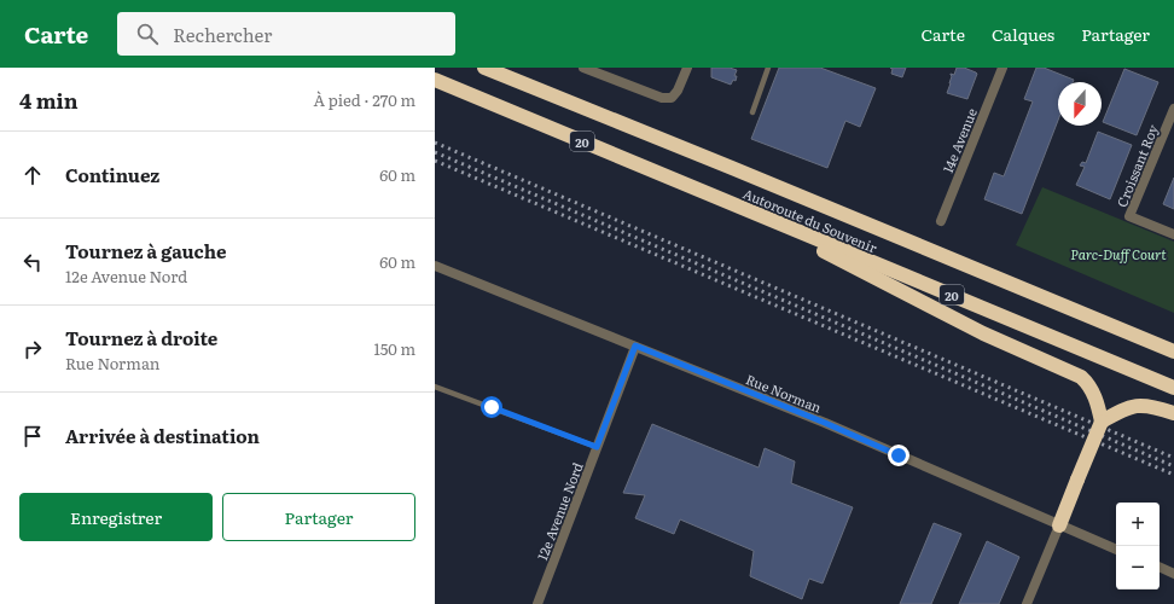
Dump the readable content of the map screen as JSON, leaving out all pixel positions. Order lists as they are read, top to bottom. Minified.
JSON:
{"streets":{"highway":["20","Autoroute du Souvenir"],"street":["14e Avenue","Croissant Roy","Rue Norman","12e Avenue Nord"]},"crossings":[["Rue Norman","12e Avenue Nord"]],"parks":["Parc-Duff Court"],"north":"bottom","page":{"header":"Carte","search":"Rechercher","nav":["Carte","Calques","Partager"],"heading":["4 min","À pied · 270 m"],"list":[["Continuez","60 m"],["Tournez à gauche","12e Avenue Nord","60 m"],["Tournez à droite","Rue Norman","150 m"],"Arrivée à destination"],"buttons":["Enregistrer","Partager"],"map_buttons":["+","−"]}}
